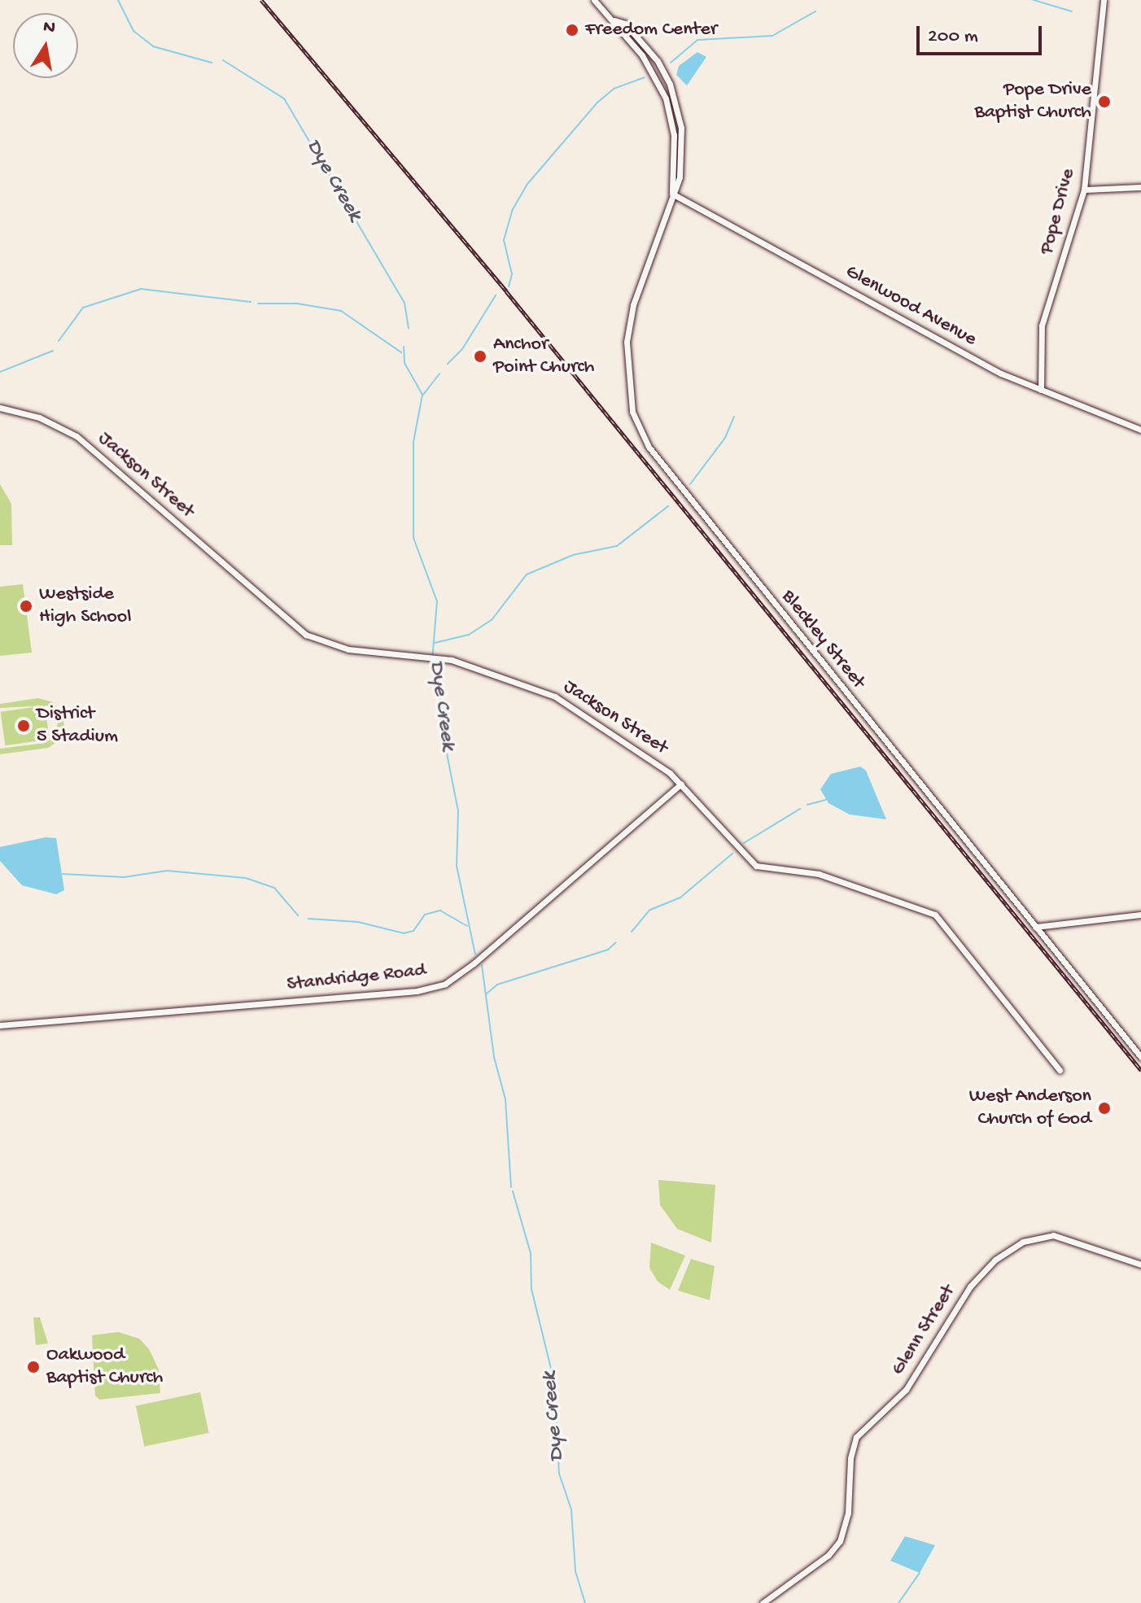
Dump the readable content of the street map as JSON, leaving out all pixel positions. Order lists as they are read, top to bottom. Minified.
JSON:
{"streets":{"street":["Pope Drive","Glenwood Avenue","Jackson Street","Bleckley Street","Standridge Road","Glenn Street"]},"crossings":[["Pope Drive","Glenwood Avenue"],["Glenwood Avenue","Bleckley Street"],["Jackson Street","Standridge Road"]],"water":["Dye Creek"],"places":["Freedom Center","Pope Drive Baptist Church","Anchor Point Church","Westside High School","District 5 Stadium","West Anderson Church of God","Oakwood Baptist Church"],"scale_bar":"200 m","north":"top"}
